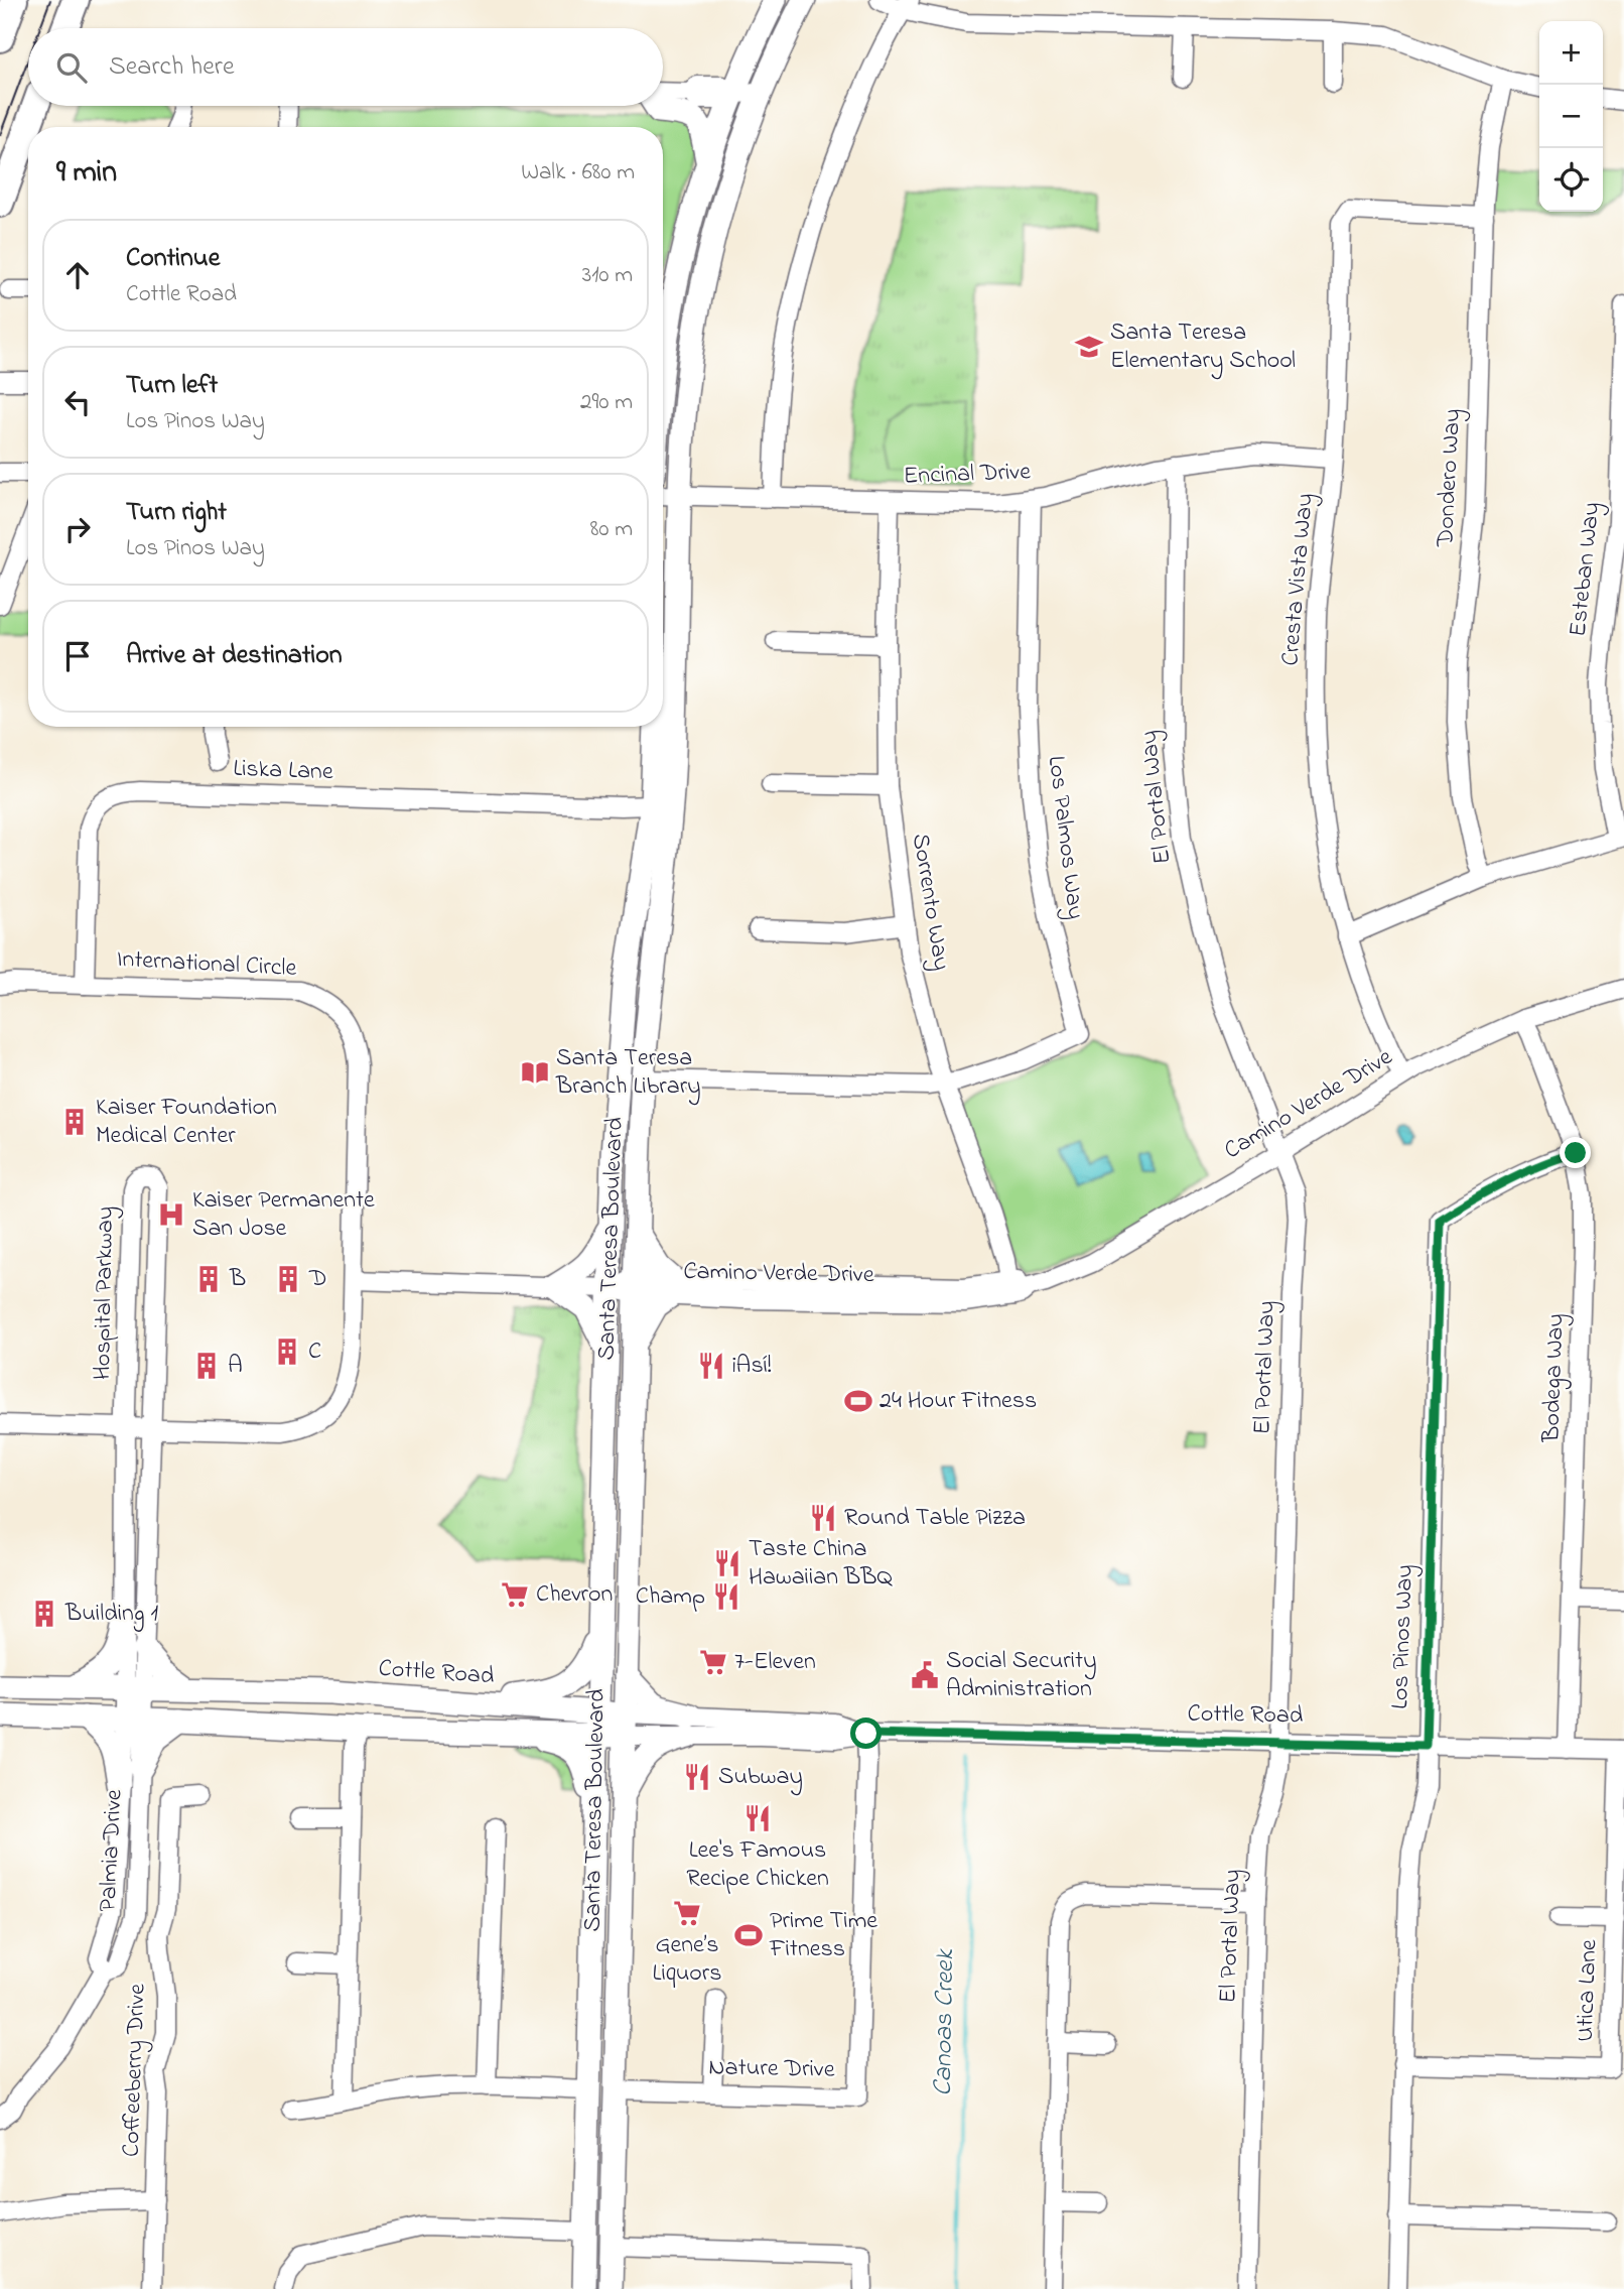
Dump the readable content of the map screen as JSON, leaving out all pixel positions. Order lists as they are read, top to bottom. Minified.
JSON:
{"streets":{"main road":["Santa Teresa Boulevard","Cottle Road"],"street":["Encinal Drive","Dondero Way","Esteban Way","Cresta Vista Way","Liska Lane","El Portal Way","Los Palmos Way","Sorrento Way","International Circle","Camino Verde Drive","Hospital Parkway","Bodega Way","Los Pinos Way","Palmia Drive","Utica Lane","Nature Drive","Coffeeberry Drive"]},"crossings":[["Encinal Drive","Cresta Vista Way"],["Encinal Drive","El Portal Way"],["Encinal Drive","Los Palmos Way"],["Encinal Drive","Sorrento Way"],["Encinal Drive","Santa Teresa Boulevard"],["Dondero Way","Cresta Vista Way"],["Cresta Vista Way","Camino Verde Drive"],["Liska Lane","International Circle"],["Liska Lane","Santa Teresa Boulevard"],["El Portal Way","Camino Verde Drive"],["El Portal Way","Cottle Road"],["Los Palmos Way","Sorrento Way"],["Sorrento Way","Camino Verde Drive"],["International Circle","Camino Verde Drive"],["International Circle","Hospital Parkway"],["Camino Verde Drive","Santa Teresa Boulevard"],["Camino Verde Drive","Bodega Way"],["Santa Teresa Boulevard","Cottle Road"],["Santa Teresa Boulevard","Nature Drive"],["Hospital Parkway","Cottle Road"],["Hospital Parkway","Palmia Drive"],["Bodega Way","Los Pinos Way"],["Bodega Way","Cottle Road"],["Los Pinos Way","Cottle Road"],["Los Pinos Way","Utica Lane"],["Cottle Road","Palmia Drive"],["Cottle Road","Utica Lane"],["Cottle Road","Nature Drive"]],"water":["Canoas Creek"],"places":{"school or university":["Santa Teresa Elementary School"],"library":["Santa Teresa Branch Library"],"building":["Kaiser Foundation Medical Center","B","D","C","A","Building 1"],"hospital":["Kaiser Permanente San Jose"],"restaurant":["¡Así!","Round Table Pizza","Taste China Hawaiian BBQ","Champ","Subway","Lee's Famous Recipe Chicken"],"sports":["24 Hour Fitness","Prime Time Fitness"],"supermarket":["Chevron","7-Eleven","Gene’s Liquors"],"public building":["Social Security Administration"]},"page":{"map_buttons":["+","−"],"search":"Search here","heading":["9 min","Walk · 680 m"],"list":[["Continue","Cottle Road","310 m"],["Turn left","Los Pinos Way","290 m"],["Turn right","Los Pinos Way","80 m"],"Arrive at destination"]}}
